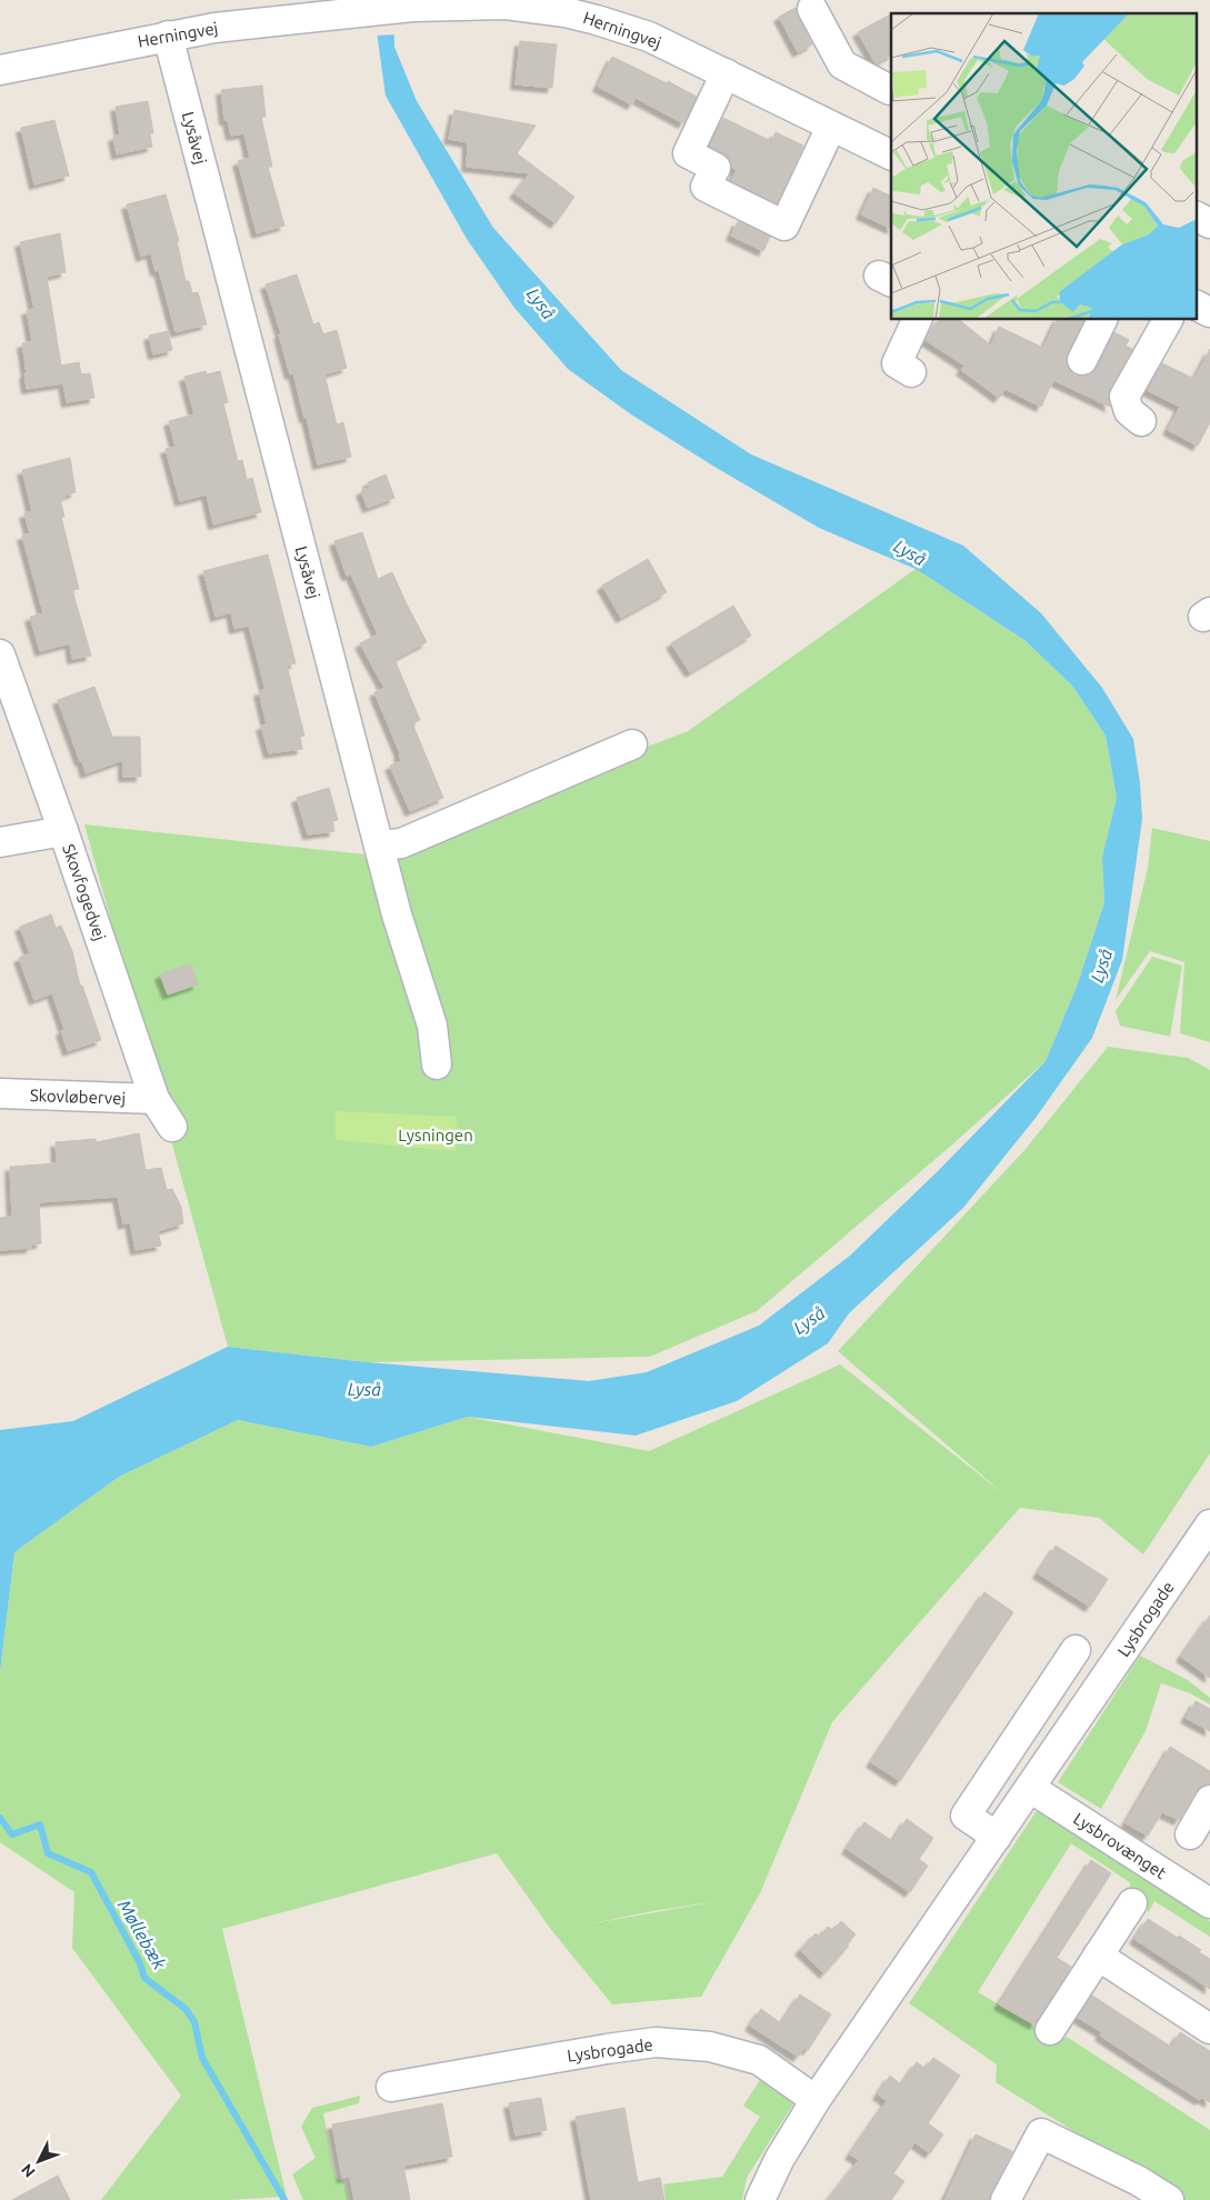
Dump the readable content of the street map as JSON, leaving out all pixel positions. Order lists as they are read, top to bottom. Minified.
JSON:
{"streets":{"street":["Herningvej","Lysåvej","Skovfogedvej","Skovløbervej","Lysbrogade","Lysbrovænget"]},"crossings":[["Herningvej","Lysåvej"],["Skovfogedvej","Skovløbervej"],["Lysbrogade","Lysbrovænget"]],"water":["Lyså","Møllebæk"],"parks":["Lysningen"],"north":"bottom left"}
